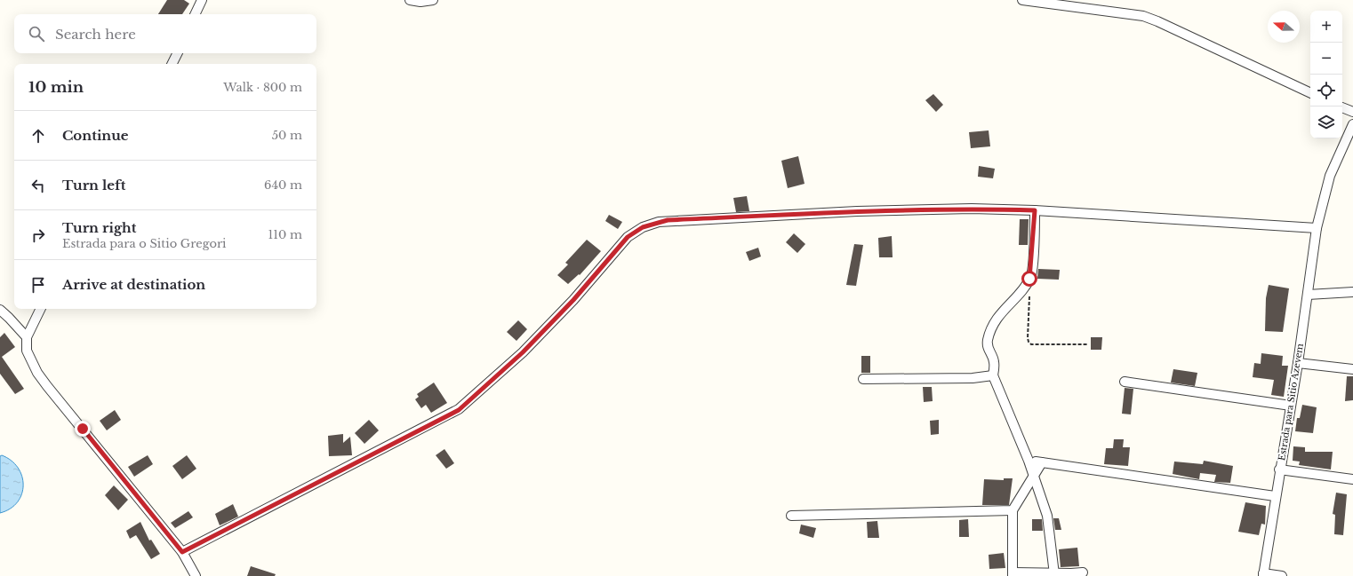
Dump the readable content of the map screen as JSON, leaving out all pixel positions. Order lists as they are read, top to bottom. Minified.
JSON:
{"streets":{"street":["Estrada para Sitio Azevem"]},"north":"left","page":{"map_buttons":["+","−"],"search":"Search here","heading":["10 min","Walk · 800 m"],"list":[["Continue","50 m"],["Turn left","640 m"],["Turn right","Estrada para o Sitio Gregori","110 m"],"Arrive at destination"]}}
